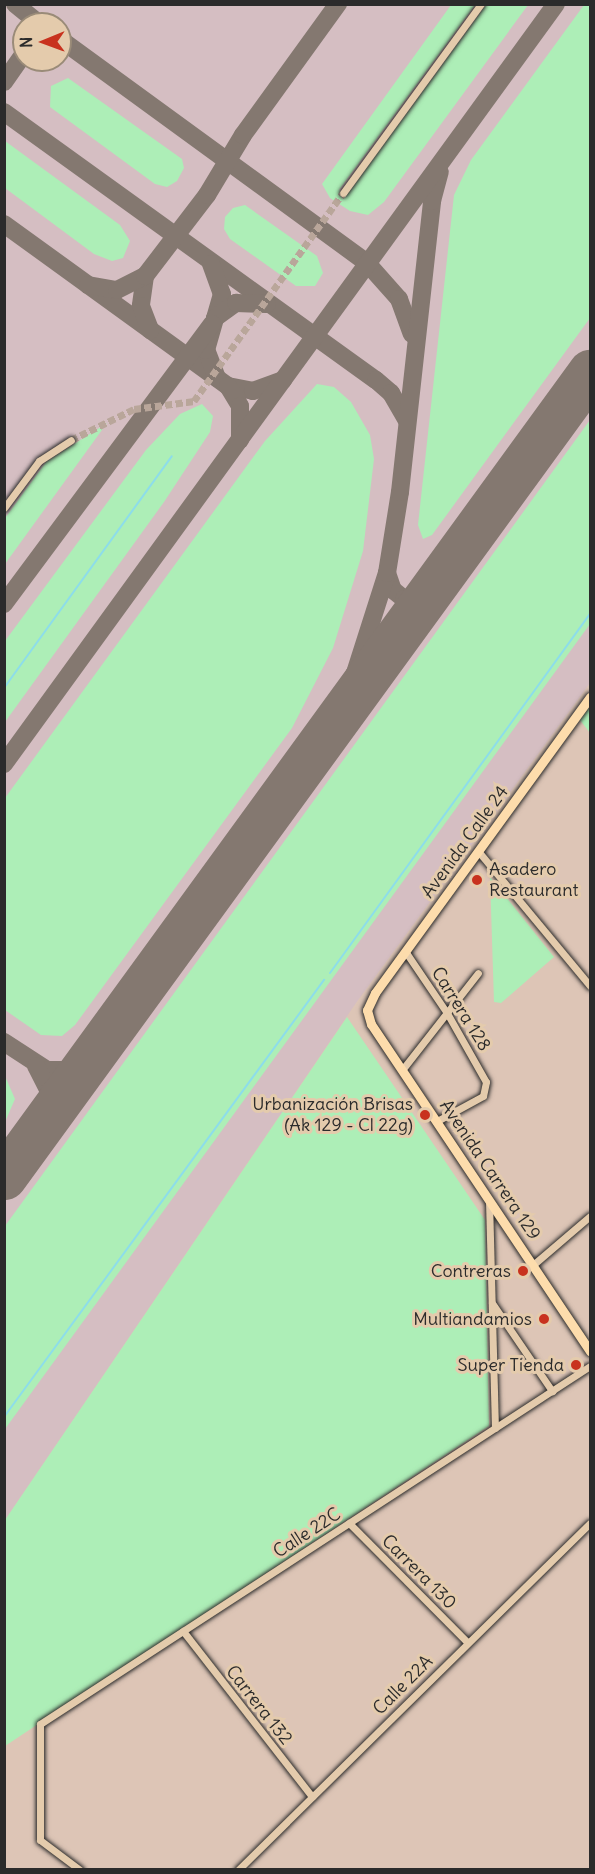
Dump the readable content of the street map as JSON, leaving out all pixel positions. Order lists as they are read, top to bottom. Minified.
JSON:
{"streets":{"main road":["Avenida Calle 24","Avenida Carrera 129"],"street":["Carrera 128","Calle 22C","Carrera 130","Calle 22A","Carrera 132"]},"crossings":[["Avenida Calle 24","Carrera 128"],["Avenida Calle 24","Avenida Carrera 129"],["Carrera 128","Avenida Carrera 129"],["Calle 22C","Carrera 130"],["Calle 22C","Carrera 132"],["Carrera 130","Calle 22A"],["Calle 22A","Carrera 132"]],"places":["Asadero Restaurant","Urbanización Brisas (Ak 129 - Cl 22g)","Contreras","Multiandamios","Super Tienda"],"north":"left"}
